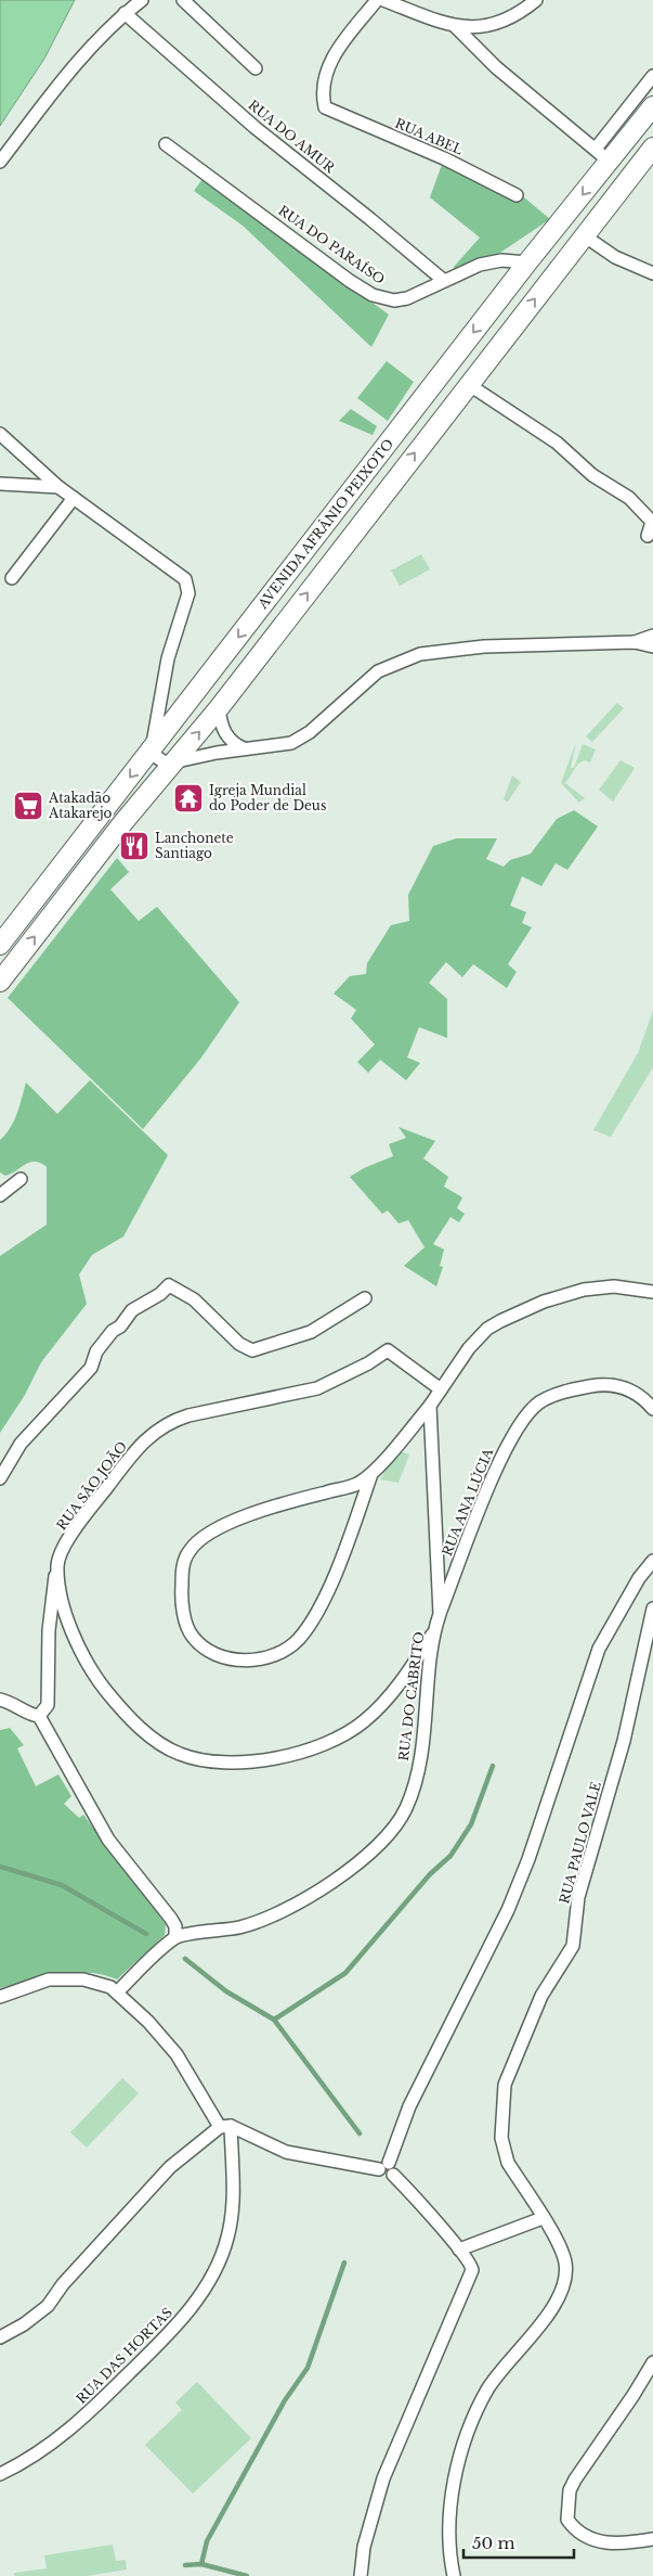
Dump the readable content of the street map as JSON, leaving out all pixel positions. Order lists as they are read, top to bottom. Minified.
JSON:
{"streets":{"main road":["AVENIDA AFRÂNIO PEIXOTO"],"street":["RUA DO AMUR","RUA ABEL","RUA DO PARAÍSO","RUA SÃO JOÃO","RUA ANA LÚCIA","RUA DO CABRITO","RUA PAULO VALE","RUA DAS HORTAS"]},"crossings":[["RUA DO AMUR","RUA DO PARAÍSO"],["RUA DO PARAÍSO","AVENIDA AFRÂNIO PEIXOTO"],["RUA ANA LÚCIA","RUA DO CABRITO"]],"places":{"temple":["Igreja Mundial do Poder de Deus"],"supermarket":["Atakadão Atakarejo"],"restaurant":["Lanchonete Santiago"]},"scale_bar":"50 m"}
